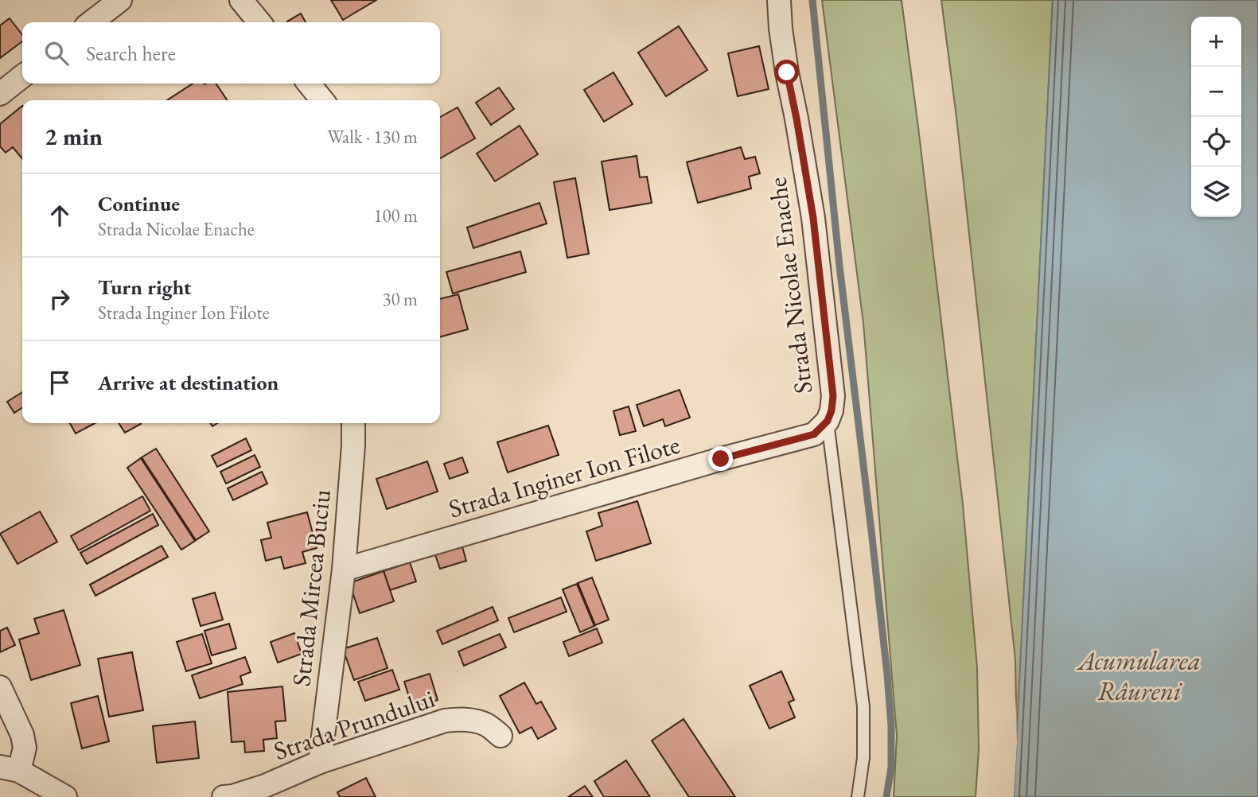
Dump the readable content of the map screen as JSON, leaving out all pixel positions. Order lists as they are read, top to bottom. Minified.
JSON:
{"streets":{"street":["Strada Nicolae Enache","Strada Inginer Ion Filote","Strada Mircea Buciu","Strada Prundului"]},"crossings":[["Strada Nicolae Enache","Strada Inginer Ion Filote"],["Strada Inginer Ion Filote","Strada Mircea Buciu"],["Strada Mircea Buciu","Strada Prundului"]],"water":["Acumularea Râureni"],"page":{"map_buttons":["+","−"],"search":"Search here","heading":["2 min","Walk · 130 m"],"list":[["Continue","Strada Nicolae Enache","100 m"],["Turn right","Strada Inginer Ion Filote","30 m"],"Arrive at destination"]}}
